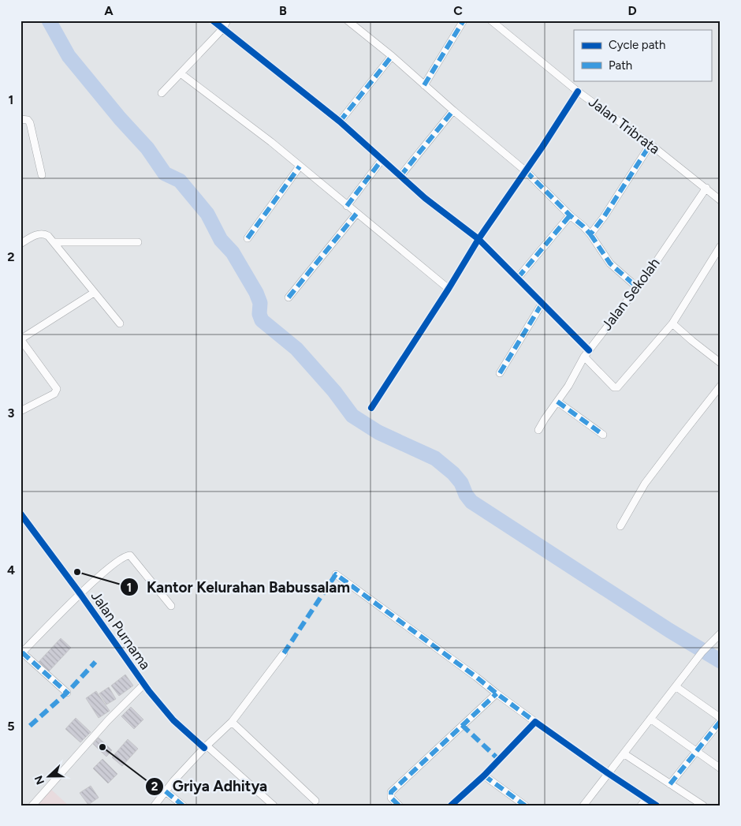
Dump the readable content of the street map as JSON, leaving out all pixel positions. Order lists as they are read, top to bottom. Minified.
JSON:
{"streets":{"street":["Jalan Tribrata","Jalan Sekolah","Jalan Purnama"]},"crossings":[["Jalan Tribrata","Jalan Sekolah"]],"places":["Kantor Kelurahan Babussalam","Griya Adhitya"],"legend":["Cycle path","Path"],"north":"left","grid":{"columns":["A","B","C","D"],"rows":["1","2","3","4","5"]}}
